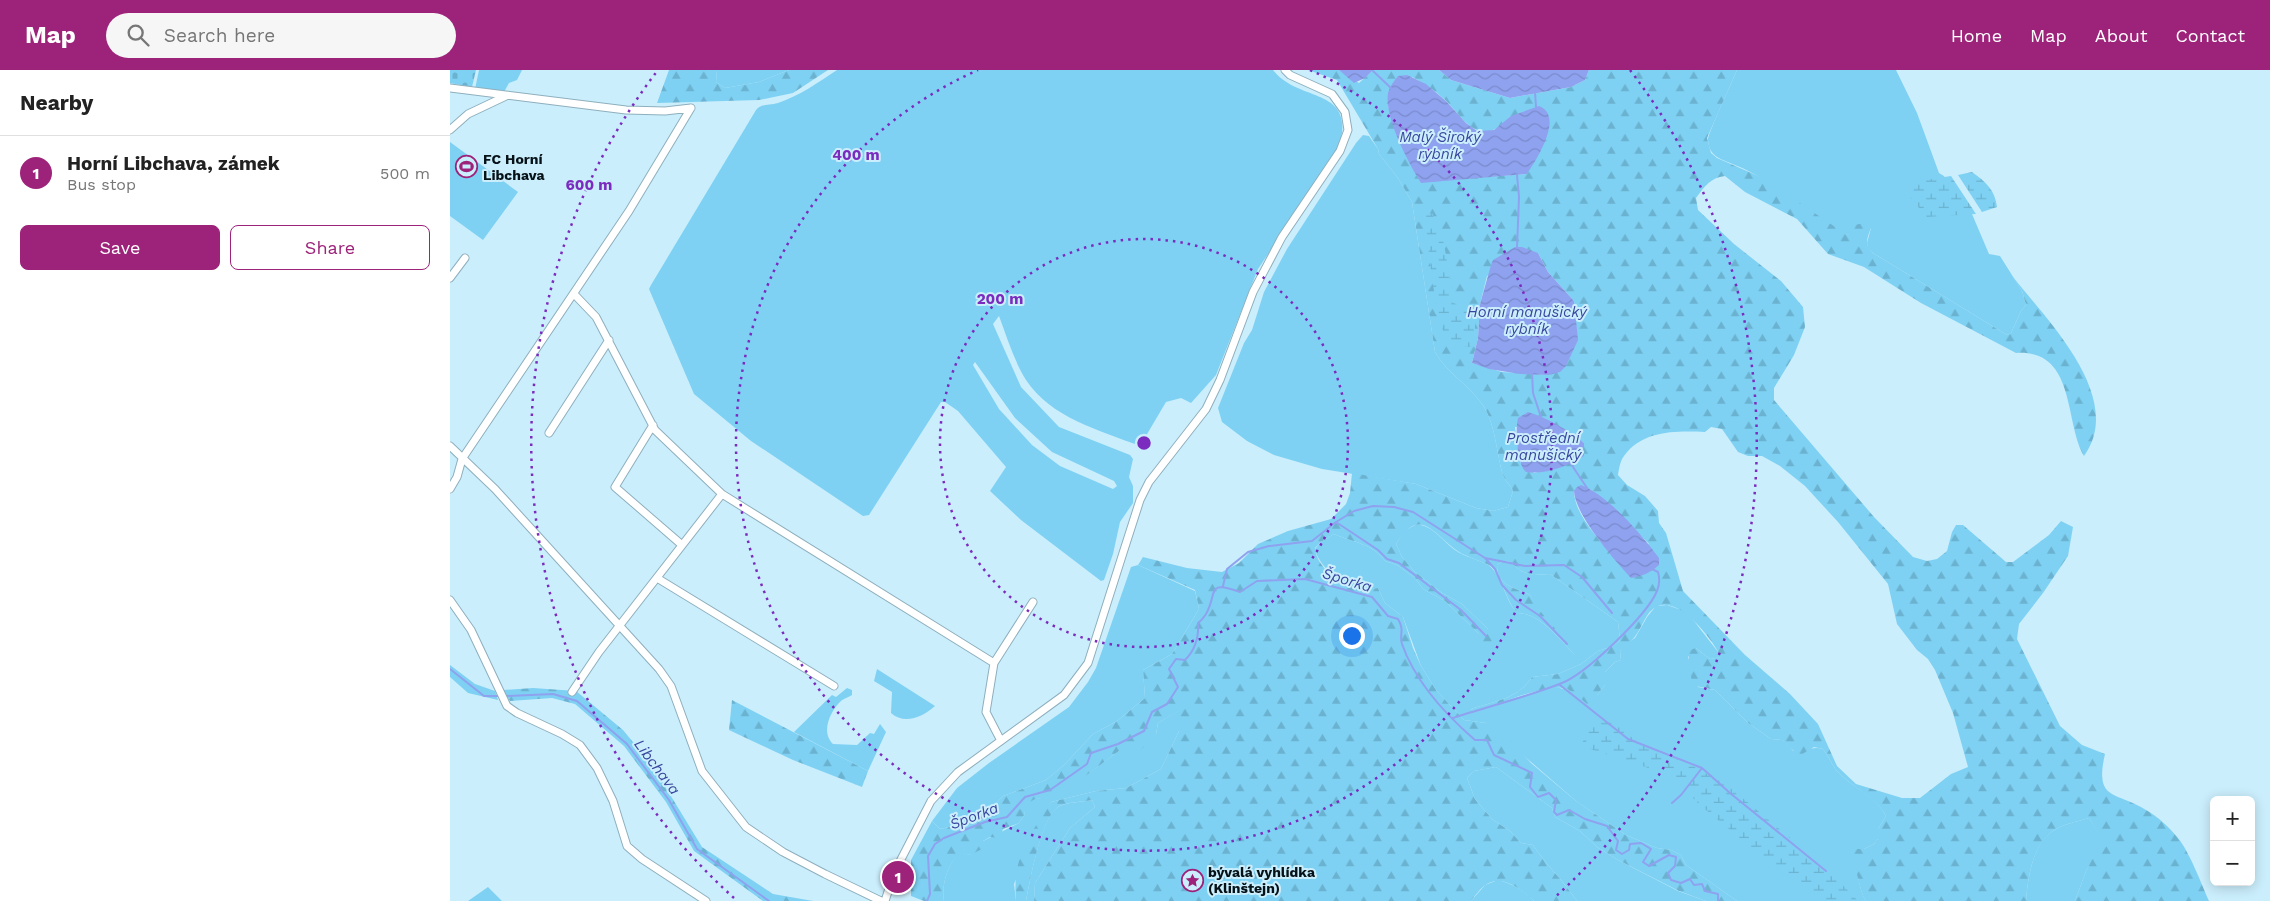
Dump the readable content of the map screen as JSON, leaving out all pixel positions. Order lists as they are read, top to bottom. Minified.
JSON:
{"water":["Malý Široký rybník","Horní manušický rybník","Prostřední manušický","Šporka","Libchava"],"places":{"sports":["FC Horní Libchava"],"place":["bývalá vyhlídka (Klinštejn)"]},"page":{"header":"Map","search":"Search here","nav":["Home","Map","About","Contact"],"heading":"Nearby","list":[{"mark":"1","name":"Horní Libchava, zámek","note":"Bus stop","value":"500 m"}],"buttons":["Save","Share"],"map_buttons":["+","−"],"pins":"1"},"rings":["400 m","600 m","200 m"]}
